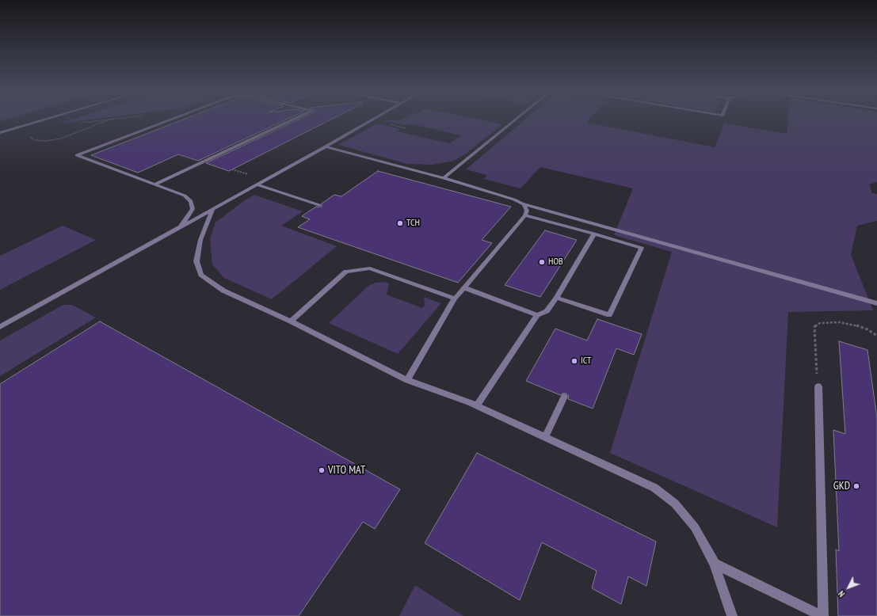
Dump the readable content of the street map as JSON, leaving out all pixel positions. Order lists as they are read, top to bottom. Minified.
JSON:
{"places":["TCH","HOB","ICT","VITO MAT","GKD"],"north":"bottom left"}
